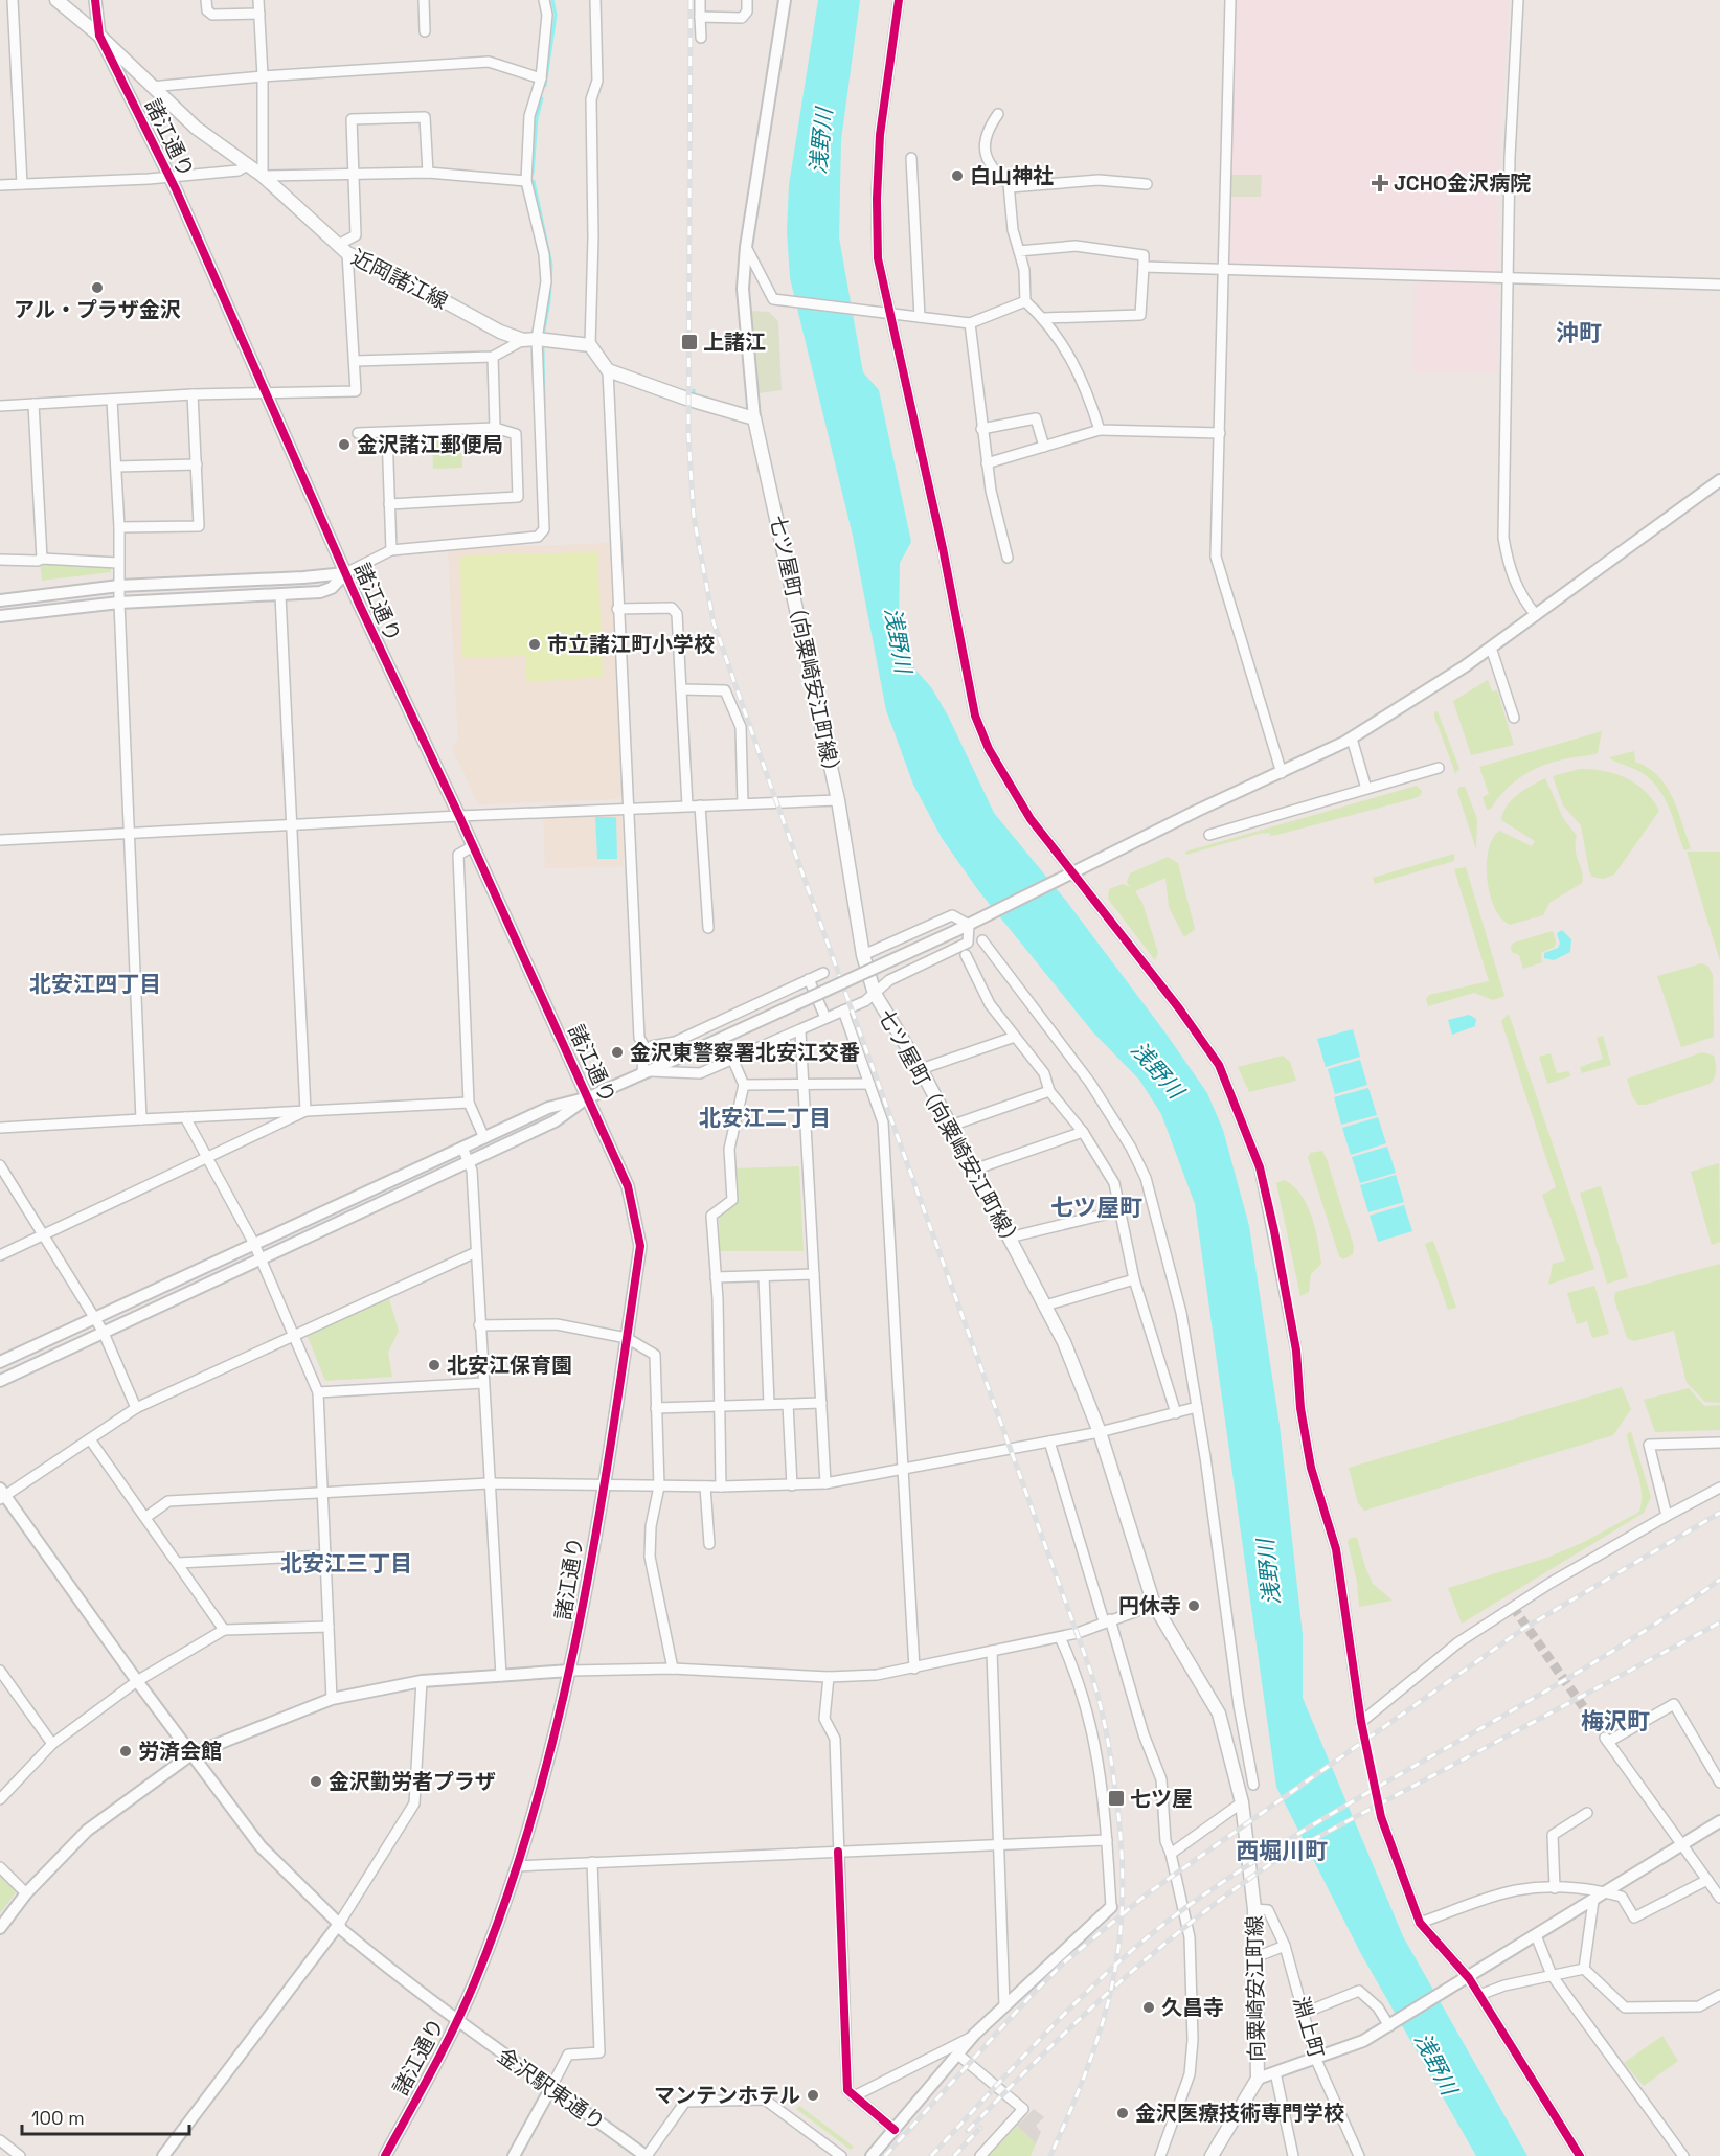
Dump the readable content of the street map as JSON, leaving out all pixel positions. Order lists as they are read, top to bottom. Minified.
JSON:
{"streets":{"main road":["近岡諸江線","七ツ屋町（向粟崎安江町線）","向粟崎安江町線"],"street":["諸江通り","淵上町","金沢駅東通り"]},"crossings":[["諸江通り","近岡諸江線"],["諸江通り","金沢駅東通り"],["七ツ屋町（向粟崎安江町線）","向粟崎安江町線"],["向粟崎安江町線","淵上町"]],"districts":["沖町","北安江四丁目","北安江二丁目","七ツ屋町","北安江三丁目","梅沢町","西堀川町"],"water":["浅野川"],"places":{"other":["白山神社","アル・プラザ金沢","金沢諸江郵便局","市立諸江町小学校","金沢東警察署北安江交番","北安江保育園","円休寺","労済会館","金沢勤労者プラザ","久昌寺","マンテンホテル","金沢医療技術専門学校"],"health":["JCHO金沢病院"],"transit":["上諸江","七ツ屋"]},"scale_bar":"100 m"}
